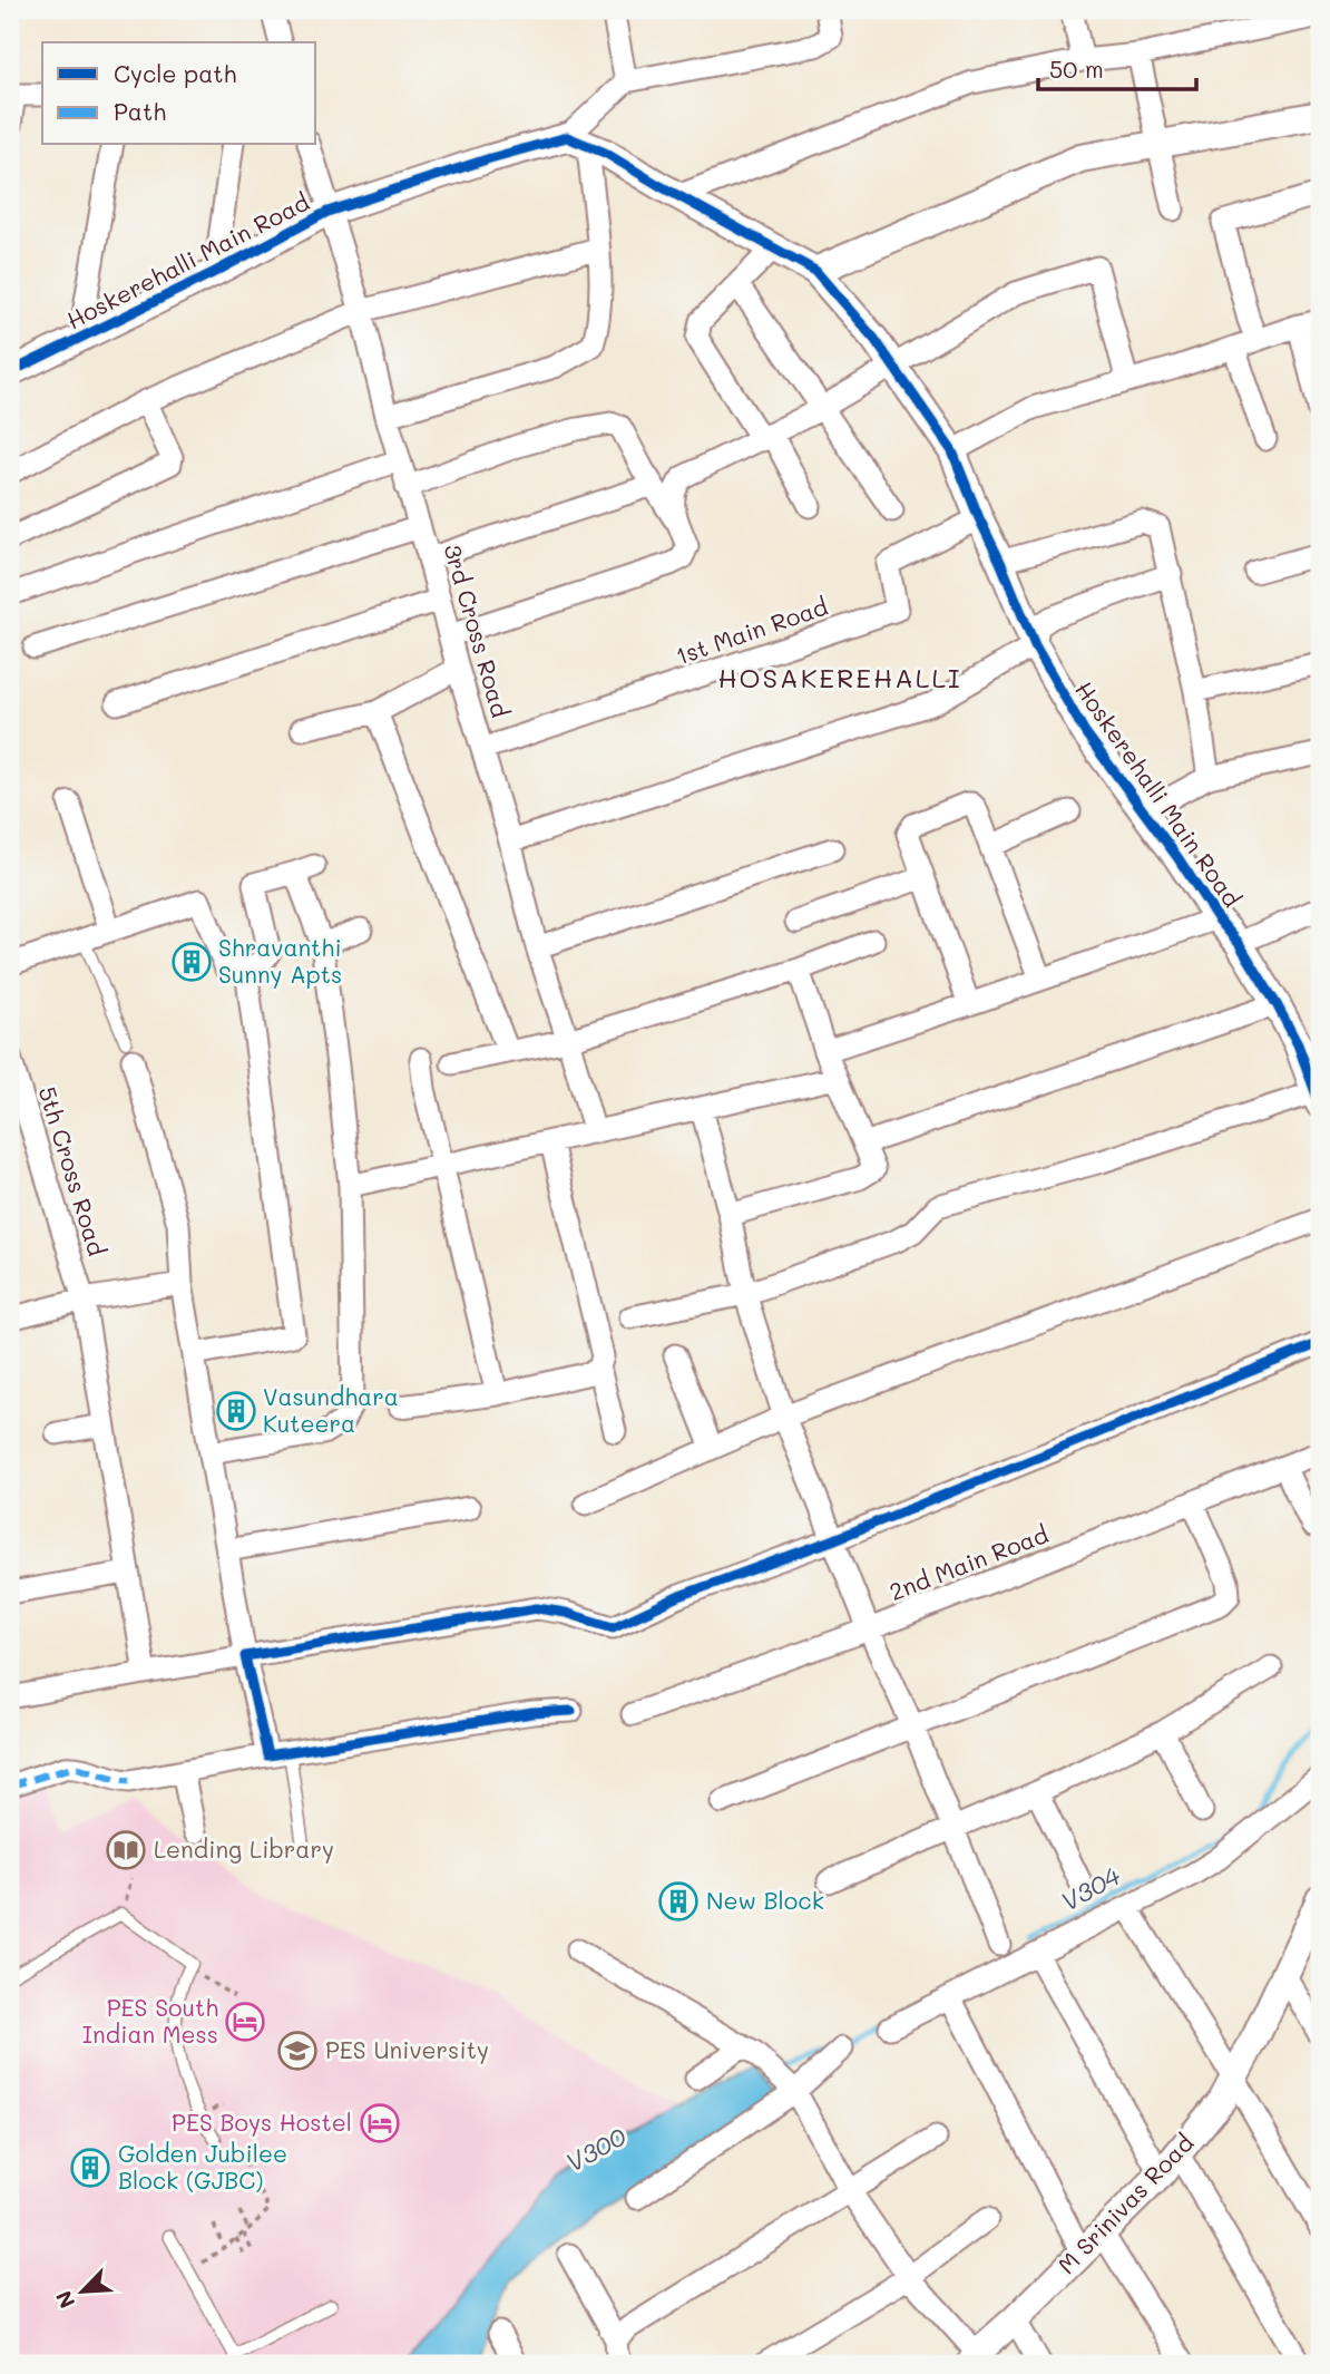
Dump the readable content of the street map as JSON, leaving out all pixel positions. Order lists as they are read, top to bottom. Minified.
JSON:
{"streets":{"street":["Hoskerehalli Main Road","3rd Cross Road","1st Main Road","5th Cross Road","2nd Main Road","M Srinivas Road"]},"crossings":[["Hoskerehalli Main Road","3rd Cross Road"],["Hoskerehalli Main Road","1st Main Road"],["3rd Cross Road","1st Main Road"]],"districts":["HOSAKEREHALLI"],"water":["V304","V300"],"places":{"building":["Shravanthi Sunny Apts","Vasundhara Kuteera","New Block","Golden Jubilee Block (GJBC)"],"library":["Lending Library"],"hotel":["PES South Indian Mess","PES Boys Hostel"],"school or university":["PES University"]},"legend":["Cycle path","Path"],"scale_bar":"50 m","north":"bottom left"}
